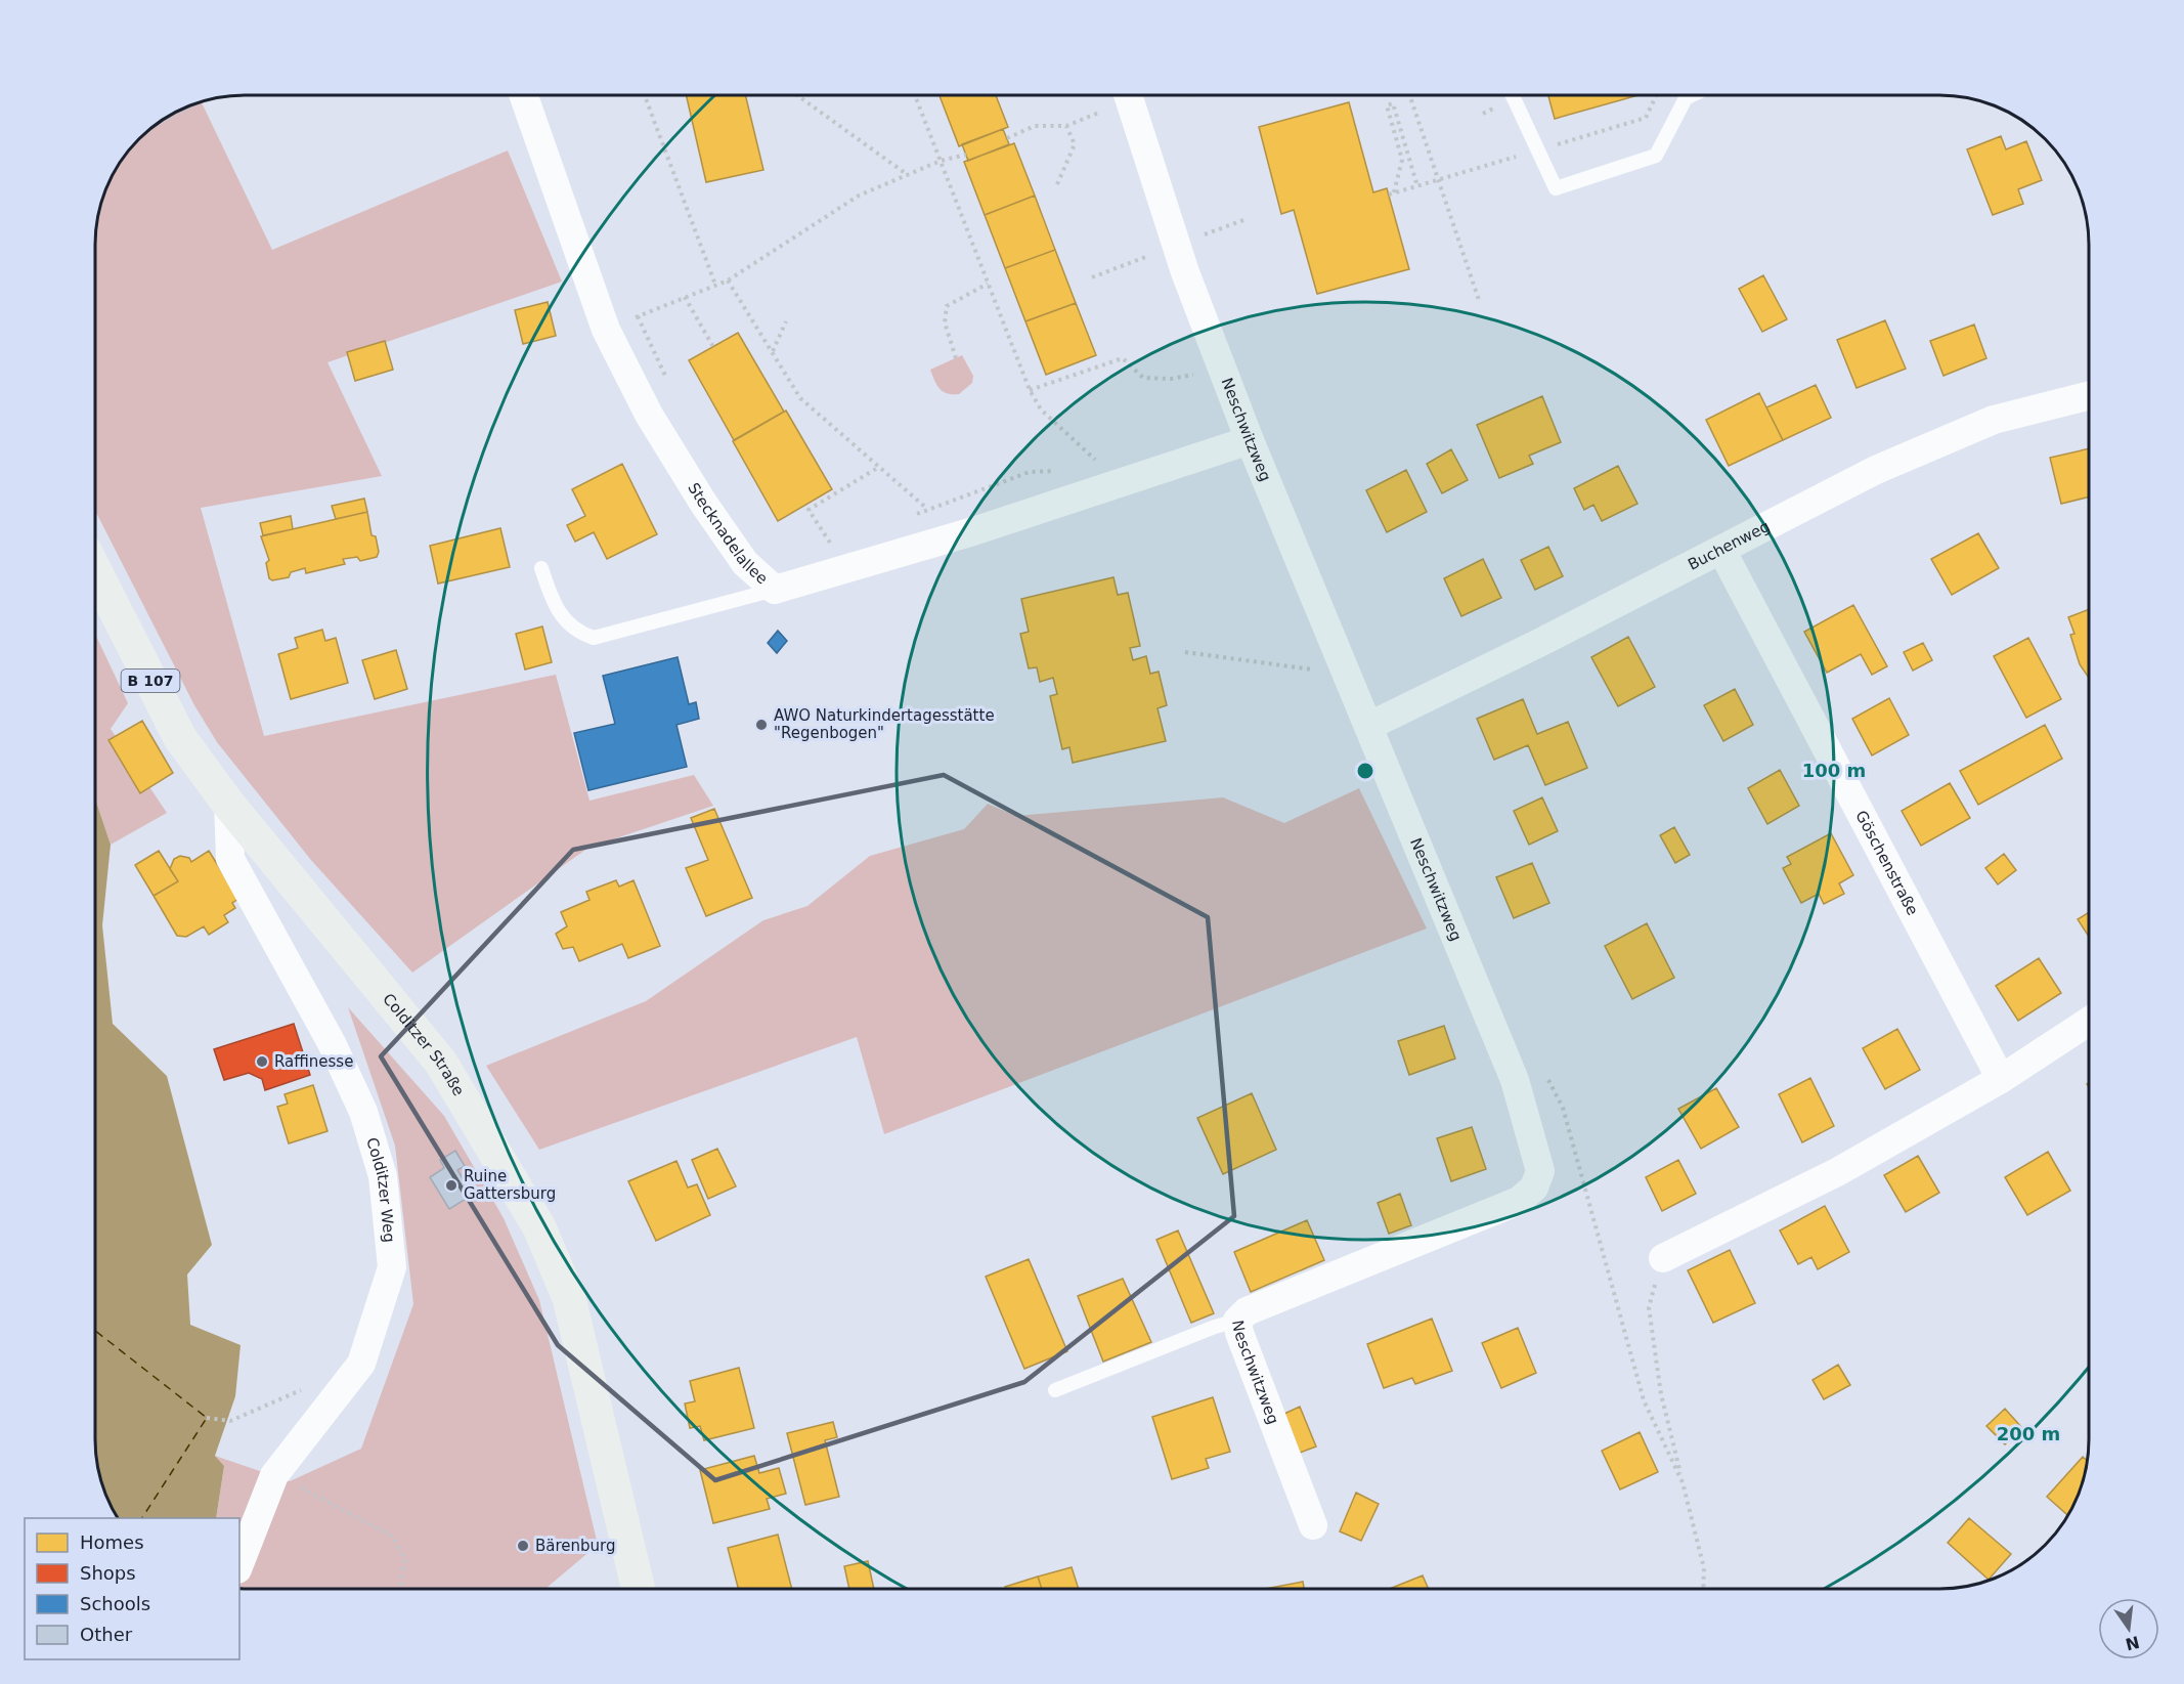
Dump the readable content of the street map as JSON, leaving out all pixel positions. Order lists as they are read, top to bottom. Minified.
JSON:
{"streets":{"main road":["B 107","Colditzer Straße"],"street":["Neschwitzweg","Stecknadelallee","Buchenweg","Göschenstraße","Colditzer Weg"]},"crossings":[["Neschwitzweg","Stecknadelallee"],["Neschwitzweg","Buchenweg"],["Buchenweg","Göschenstraße"],["Colditzer Straße","Colditzer Weg"]],"places":["AWO Naturkindertagesstätte \"Regenbogen\"","Raffinesse","Ruine Gattersburg","Bärenburg"],"legend":["Homes","Shops","Schools","Other"],"north":"bottom","rings":["100 m","200 m"]}
